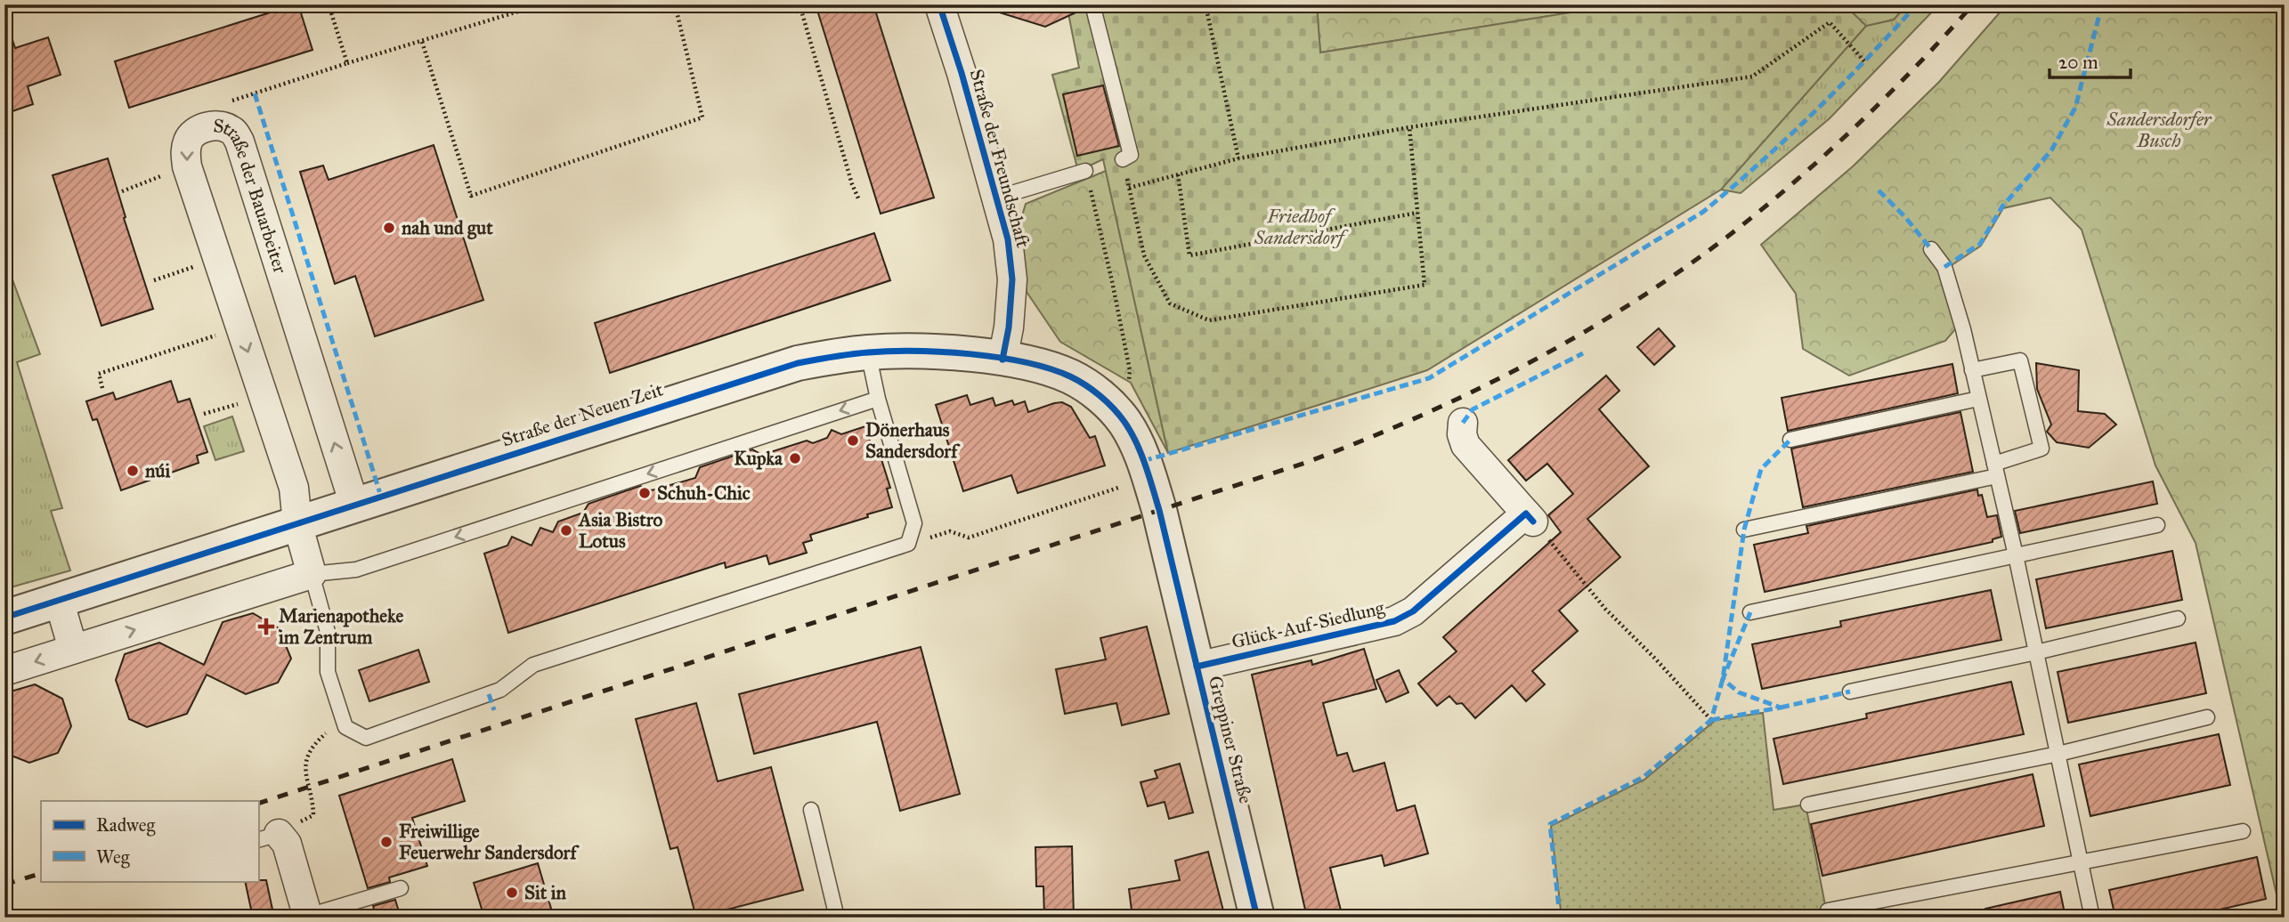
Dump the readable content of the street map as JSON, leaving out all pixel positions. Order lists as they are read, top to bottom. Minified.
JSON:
{"streets":{"street":["Straße der Freundschaft","Straße der Bauarbeiter","Straße der Neuen Zeit","Glück-Auf-Siedlung","Greppiner Straße"]},"crossings":[["Straße der Freundschaft","Straße der Neuen Zeit"],["Straße der Bauarbeiter","Straße der Neuen Zeit"],["Straße der Neuen Zeit","Greppiner Straße"],["Glück-Auf-Siedlung","Greppiner Straße"]],"parks":["Sandersdorfer Busch","Friedhof Sandersdorf"],"places":{"other":["nah und gut","Dönerhaus Sandersdorf","Kupka","núi","Schuh-Chic","Asia Bistro Lotus","Freiwillige Feuerwehr Sandersdorf","Sit in"],"health":["Marienapotheke im Zentrum"]},"legend":["Radweg","Weg"],"scale_bar":"20 m"}
